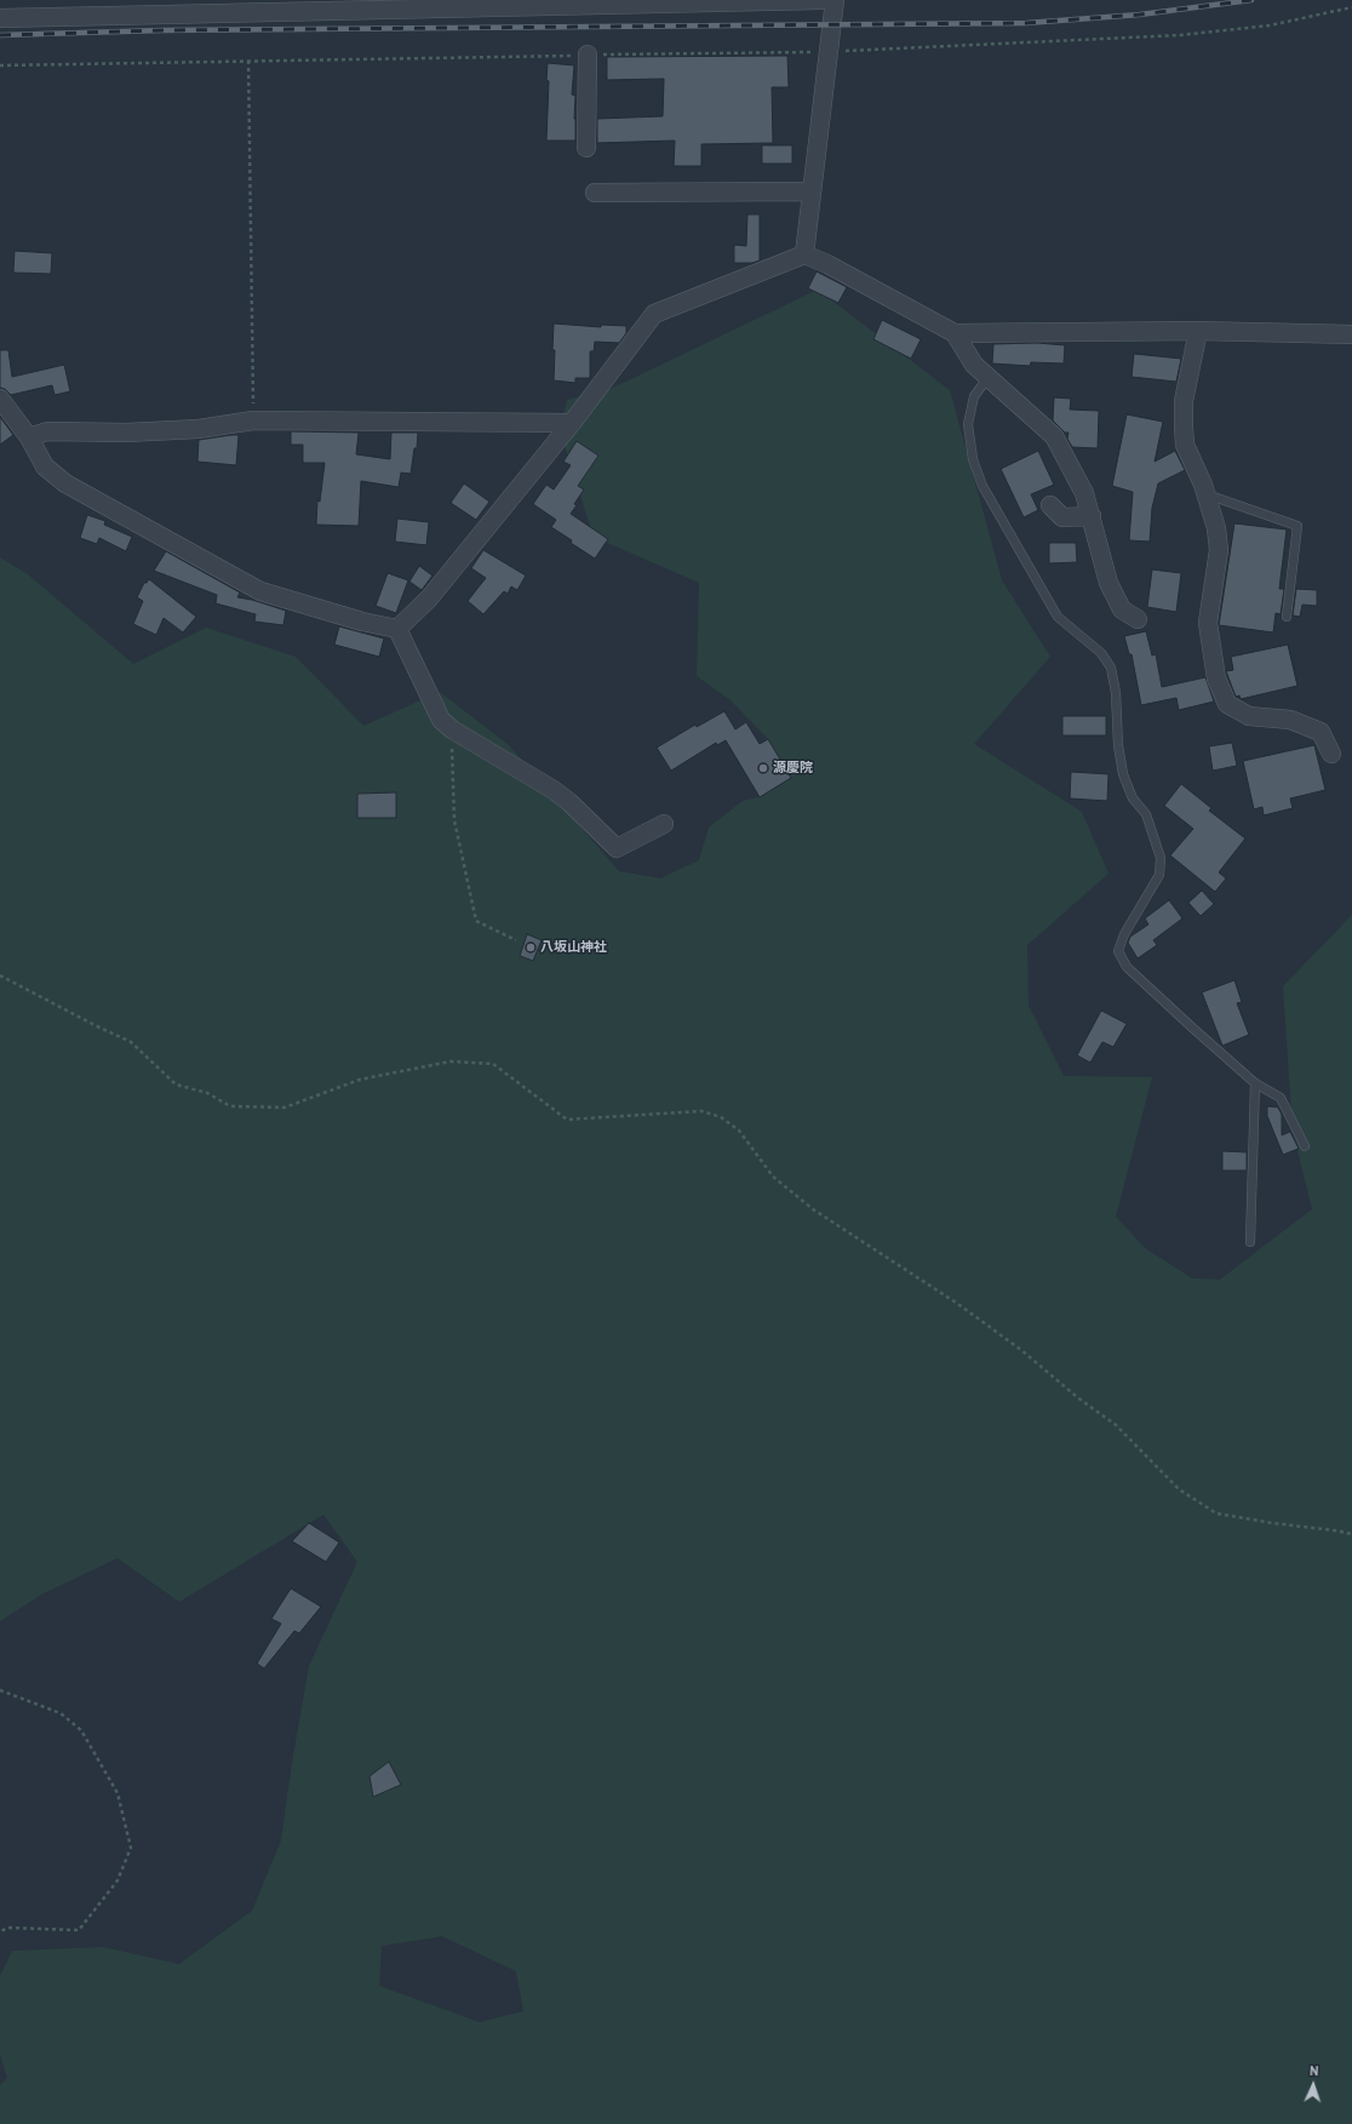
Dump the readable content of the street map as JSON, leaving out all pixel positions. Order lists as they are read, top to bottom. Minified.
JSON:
{"places":["源慶院","八坂山神社"],"north":"top"}
